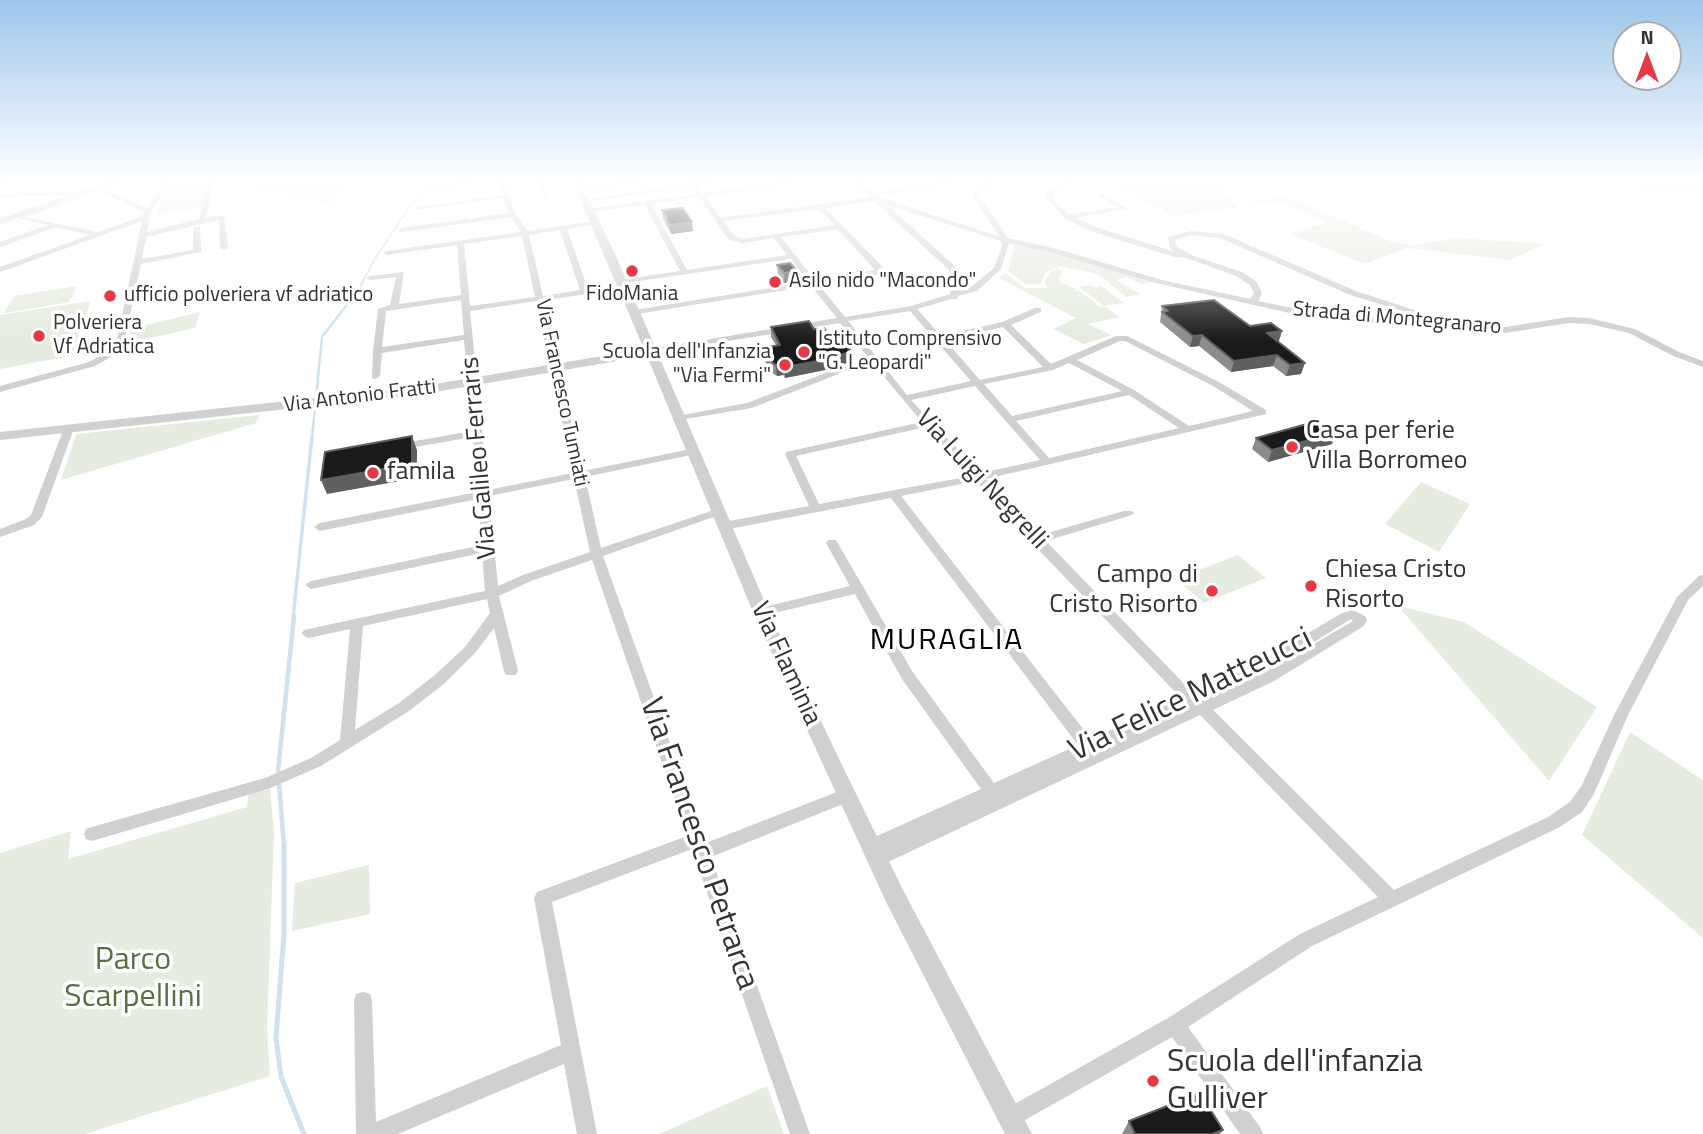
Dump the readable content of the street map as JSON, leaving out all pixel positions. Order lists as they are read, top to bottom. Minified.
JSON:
{"streets":{"street":["Strada di Montegranaro","Via Francesco Tumiati","Via Antonio Fratti","Via Galileo Ferraris","Via Luigi Negrelli","Via Flaminia","Via Felice Matteucci","Via Francesco Petrarca"]},"crossings":[["Via Francesco Tumiati","Via Antonio Fratti"],["Via Francesco Tumiati","Via Francesco Petrarca"],["Via Antonio Fratti","Via Galileo Ferraris"],["Via Antonio Fratti","Via Flaminia"],["Via Luigi Negrelli","Via Felice Matteucci"],["Via Flaminia","Via Felice Matteucci"]],"districts":["MURAGLIA"],"parks":["Parco Scarpellini"],"places":["FidoMania","Asilo nido \"Macondo\"","ufficio polveriera vf adriatico","Polveriera Vf Adriatica","Istituto Comprensivo \"G. Leopardi\"","Scuola dell'Infanzia \"Via Fermi\"","Casa per ferie Villa Borromeo","famila","Chiesa Cristo Risorto","Campo di Cristo Risorto","Scuola dell'infanzia Gulliver"],"north":"top"}
